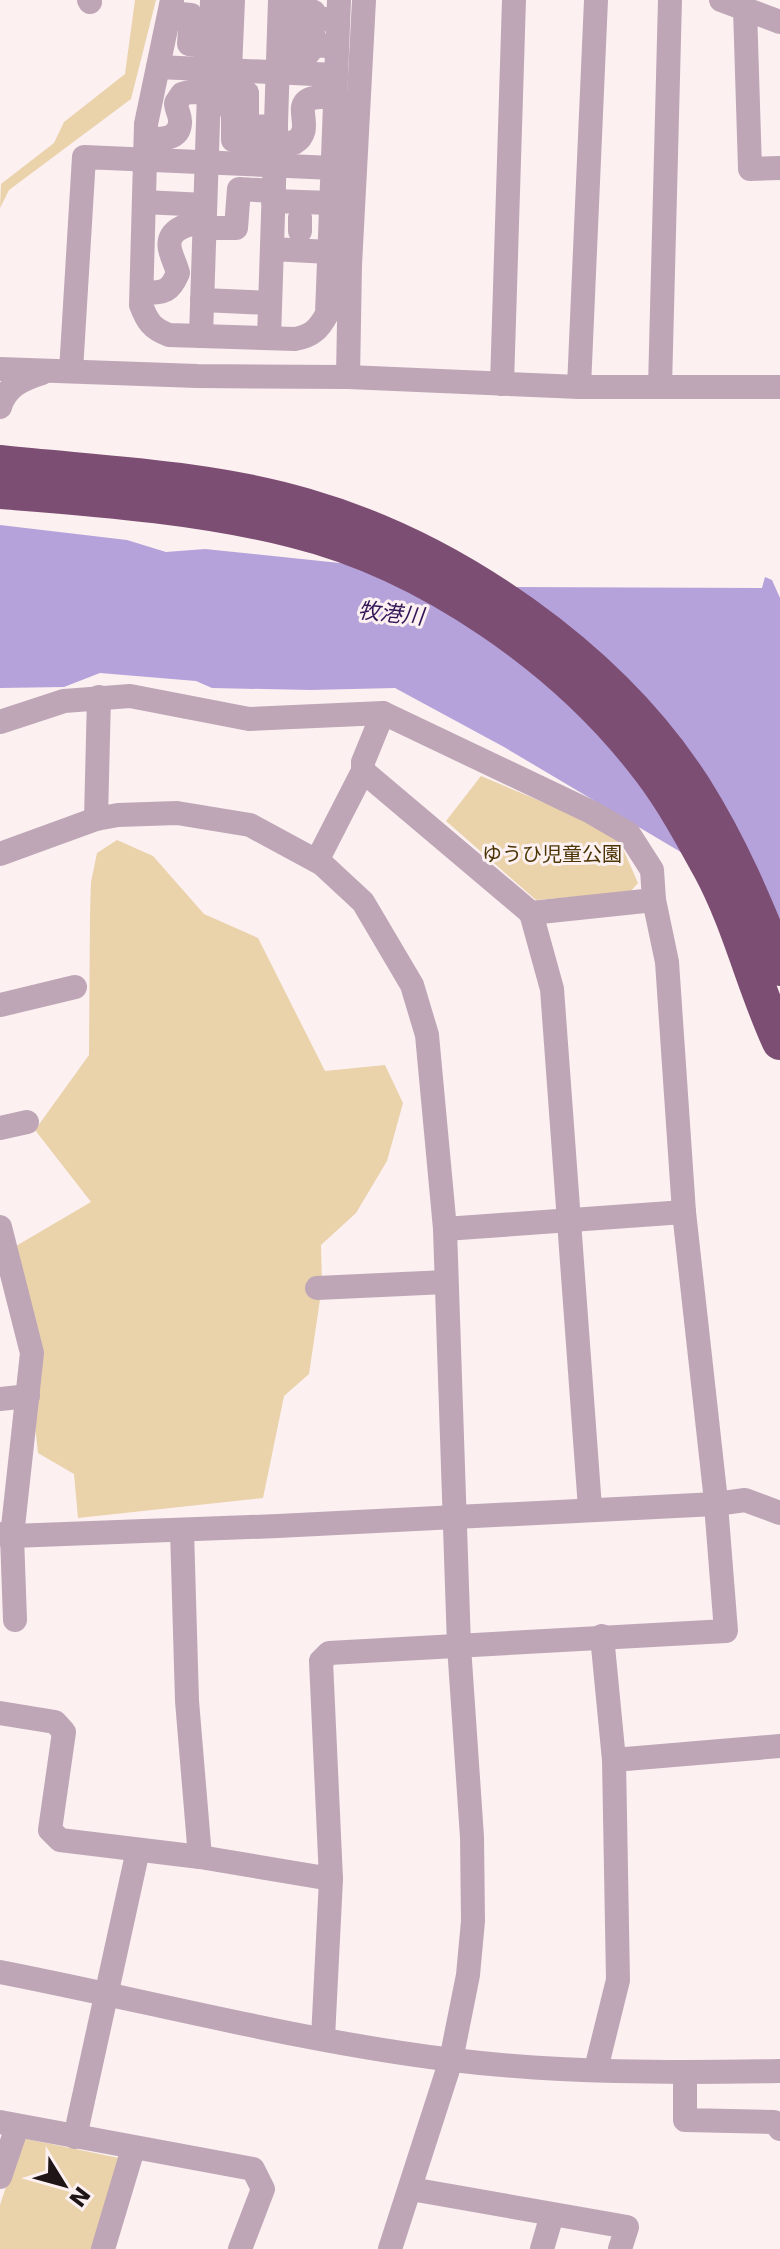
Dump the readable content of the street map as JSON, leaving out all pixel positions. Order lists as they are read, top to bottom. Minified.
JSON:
{"water":["牧港川"],"parks":["ゆうひ児童公園"],"north":"bottom right"}
